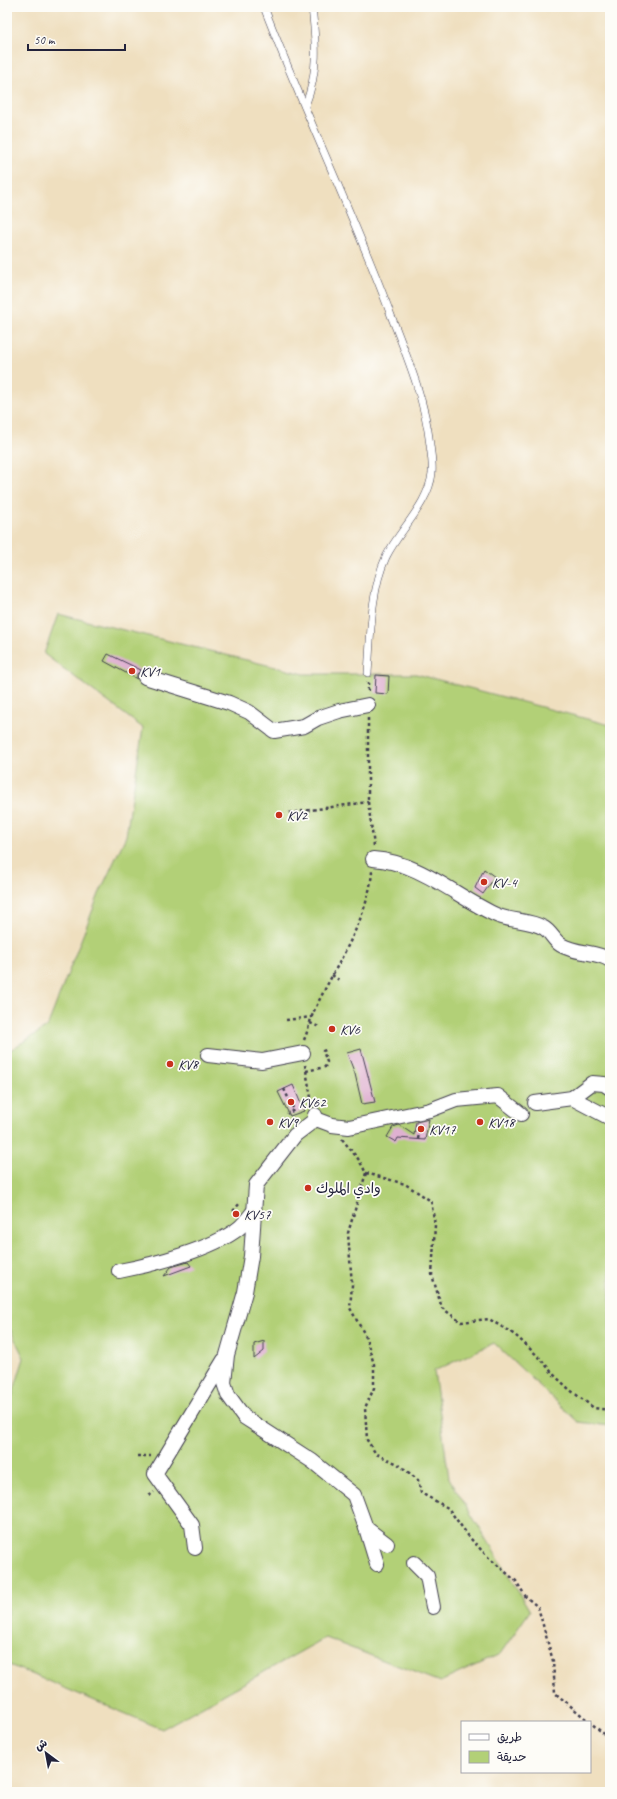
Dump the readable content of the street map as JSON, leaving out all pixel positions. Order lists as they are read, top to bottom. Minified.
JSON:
{"places":["KV1","KV2","KV-4","KV6","KV8","KV62","KV9","KV18","KV17","وادي الملوك","KV57"],"legend":["طريق","حديقة"],"scale_bar":"50 m","north":"top left"}
